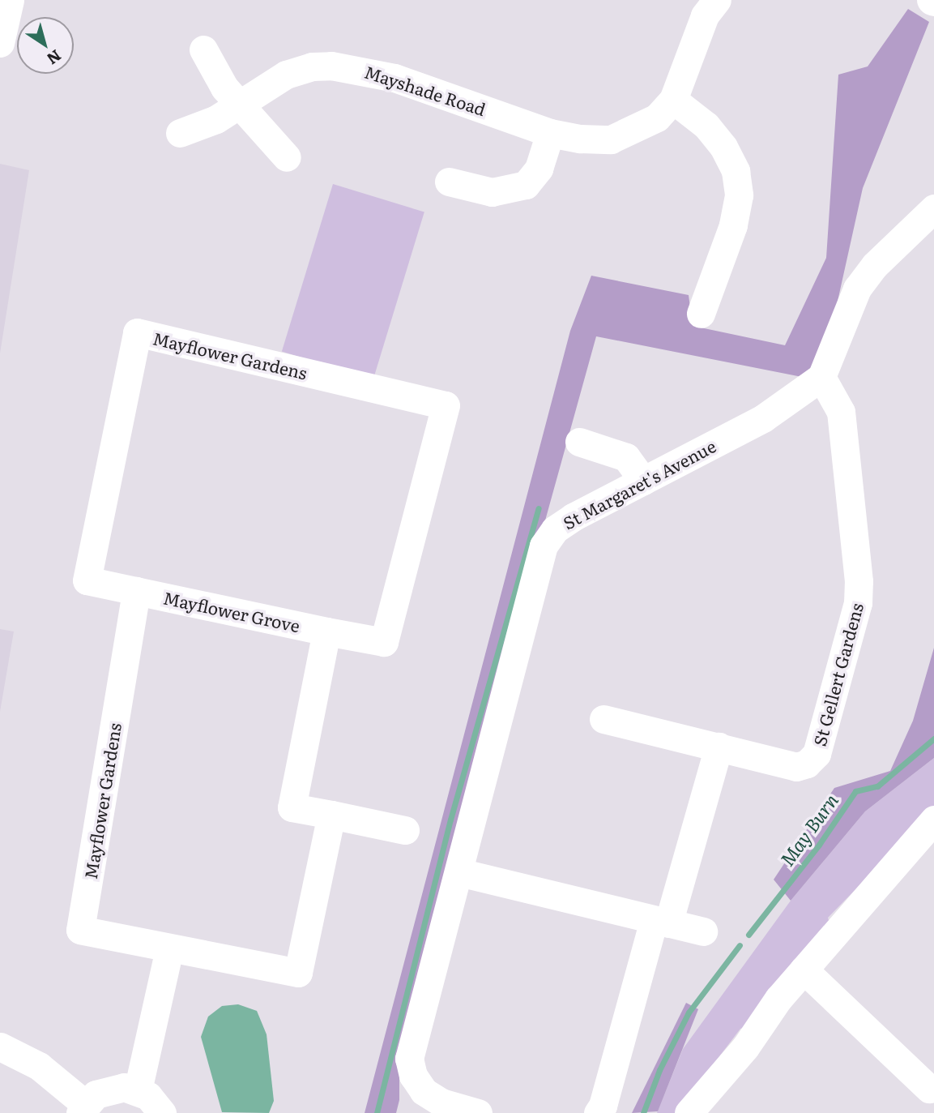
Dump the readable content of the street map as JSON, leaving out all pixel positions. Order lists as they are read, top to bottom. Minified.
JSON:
{"streets":{"street":["Mayshade Road","Mayflower Gardens","St Margaret's Avenue","Mayflower Grove","St Gellert Gardens"]},"crossings":[["Mayflower Gardens","Mayflower Grove"],["St Margaret's Avenue","St Gellert Gardens"]],"water":["May Burn"],"north":"bottom right"}
